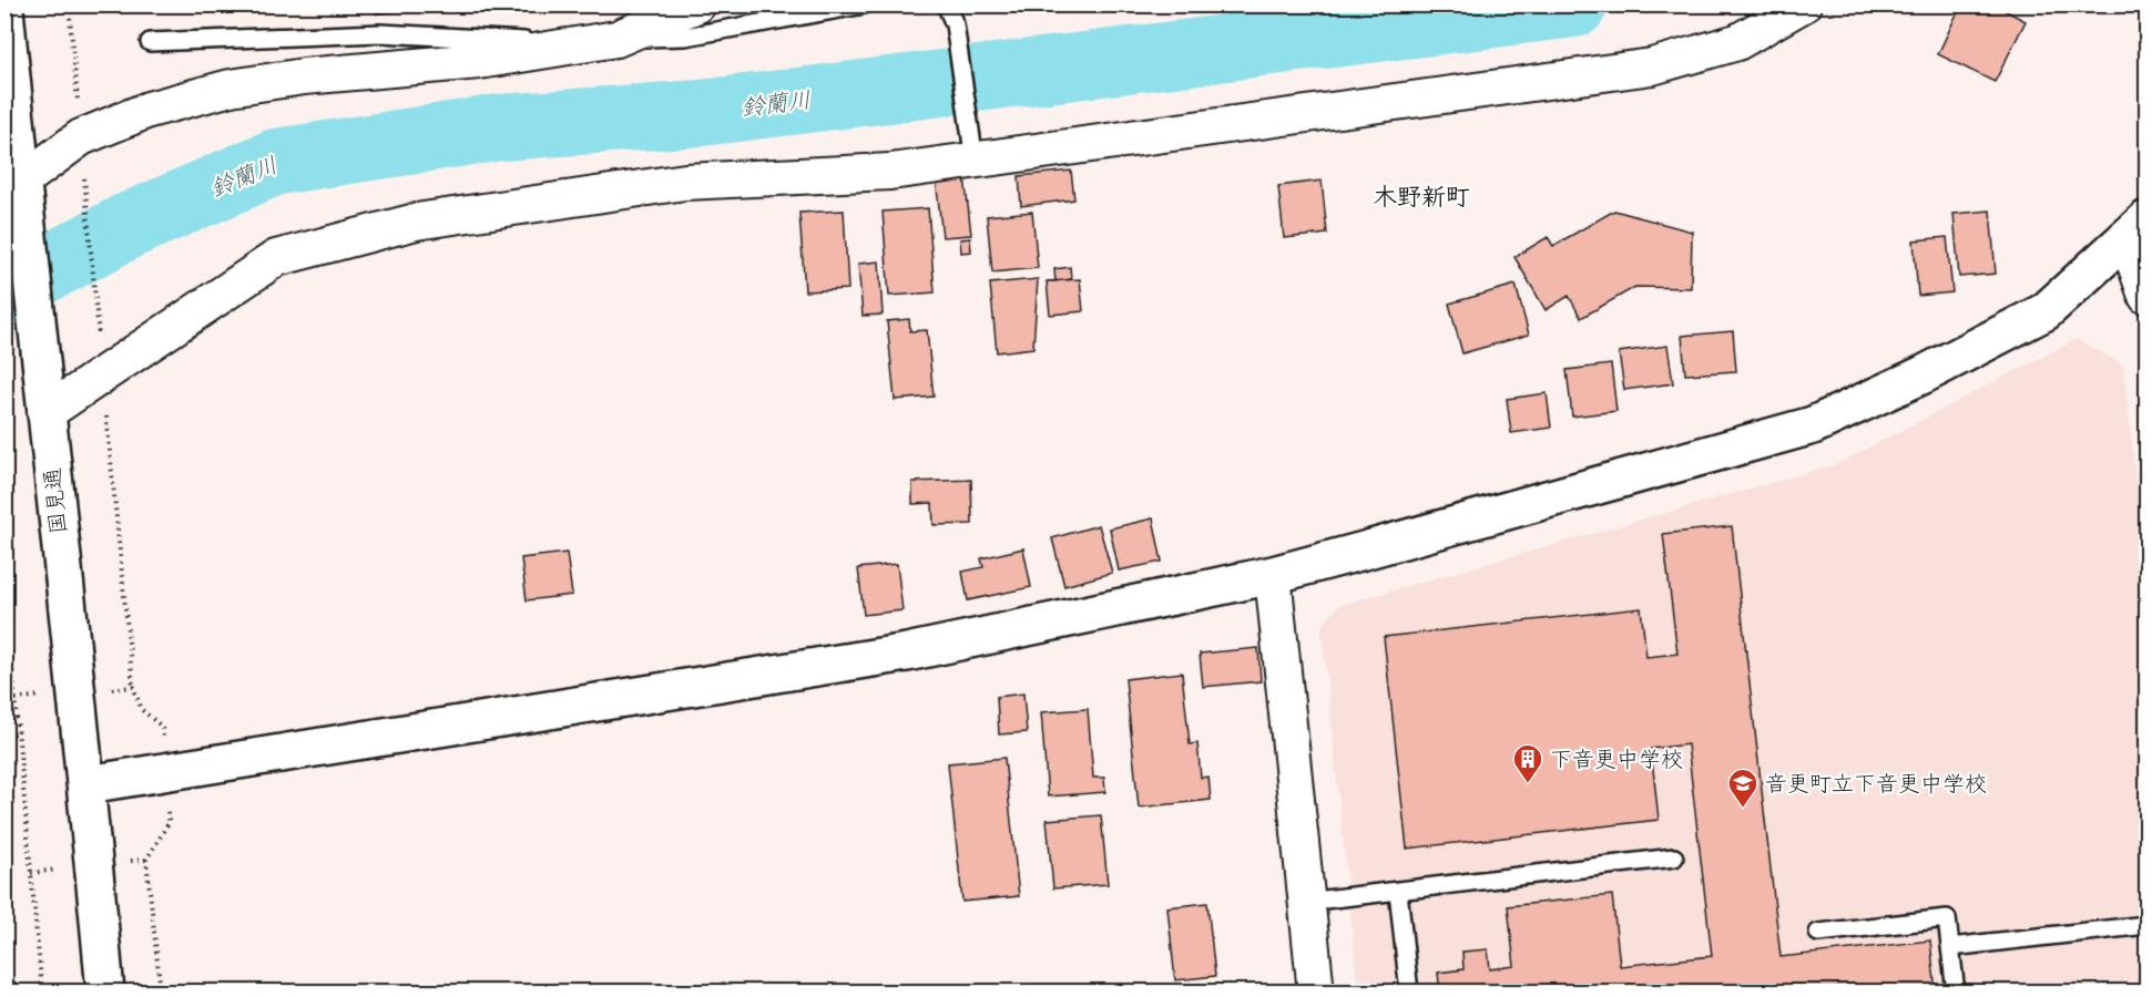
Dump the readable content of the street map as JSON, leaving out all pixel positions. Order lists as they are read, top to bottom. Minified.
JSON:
{"streets":{"street":["国見通"]},"districts":["木野新町"],"water":["鈴蘭川"],"places":{"building":["下音更中学校"],"school or university":["音更町立下音更中学校"]}}
